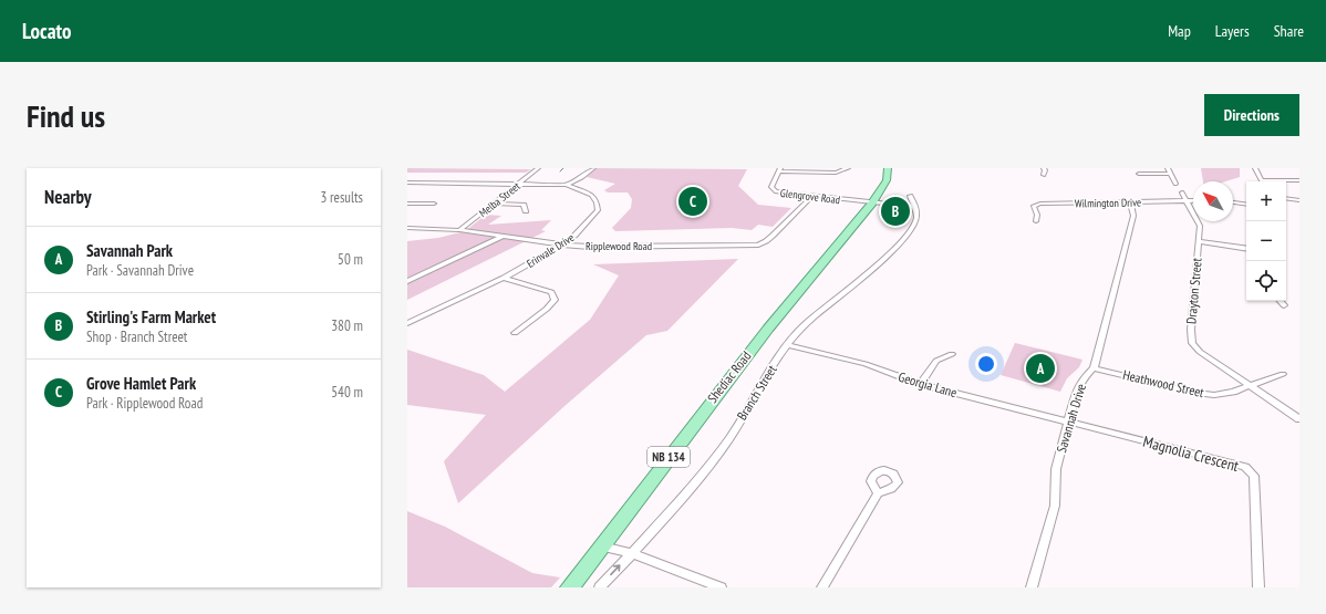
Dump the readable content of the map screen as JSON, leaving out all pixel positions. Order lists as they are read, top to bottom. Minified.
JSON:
{"streets":{"main road":["Shediac Road","NB 134"],"street":["Glengrove Road","Melba Street","Wilmington Drive","Ripplewood Road","Erinvale Drive","Drayton Street","Heathwood Street","Georgia Lane","Branch Street","Savannah Drive","Magnolia Crescent"]},"crossings":[["Glengrove Road","Ripplewood Road"],["Glengrove Road","Shediac Road"],["Melba Street","Ripplewood Road"],["Melba Street","Erinvale Drive"],["Wilmington Drive","Drayton Street"],["Wilmington Drive","Savannah Drive"],["Ripplewood Road","Erinvale Drive"],["Drayton Street","Heathwood Street"],["Heathwood Street","Savannah Drive"],["Georgia Lane","Branch Street"],["Georgia Lane","Savannah Drive"],["Georgia Lane","Magnolia Crescent"],["Savannah Drive","Magnolia Crescent"]],"north":"top left","page":{"header":"Locato","nav":["Map","Layers","Share"],"buttons":"Directions","title":"Find us","heading":["Nearby","3 results"],"map_buttons":["+","−"],"pins":["C","B","A"],"list":[{"mark":"A","name":"Savannah Park","note":"Park · Savannah Drive","value":"50 m"},{"mark":"B","name":"Stirling's Farm Market","note":"Shop · Branch Street","value":"380 m"},{"mark":"C","name":"Grove Hamlet Park","note":"Park · Ripplewood Road","value":"540 m"}]}}
